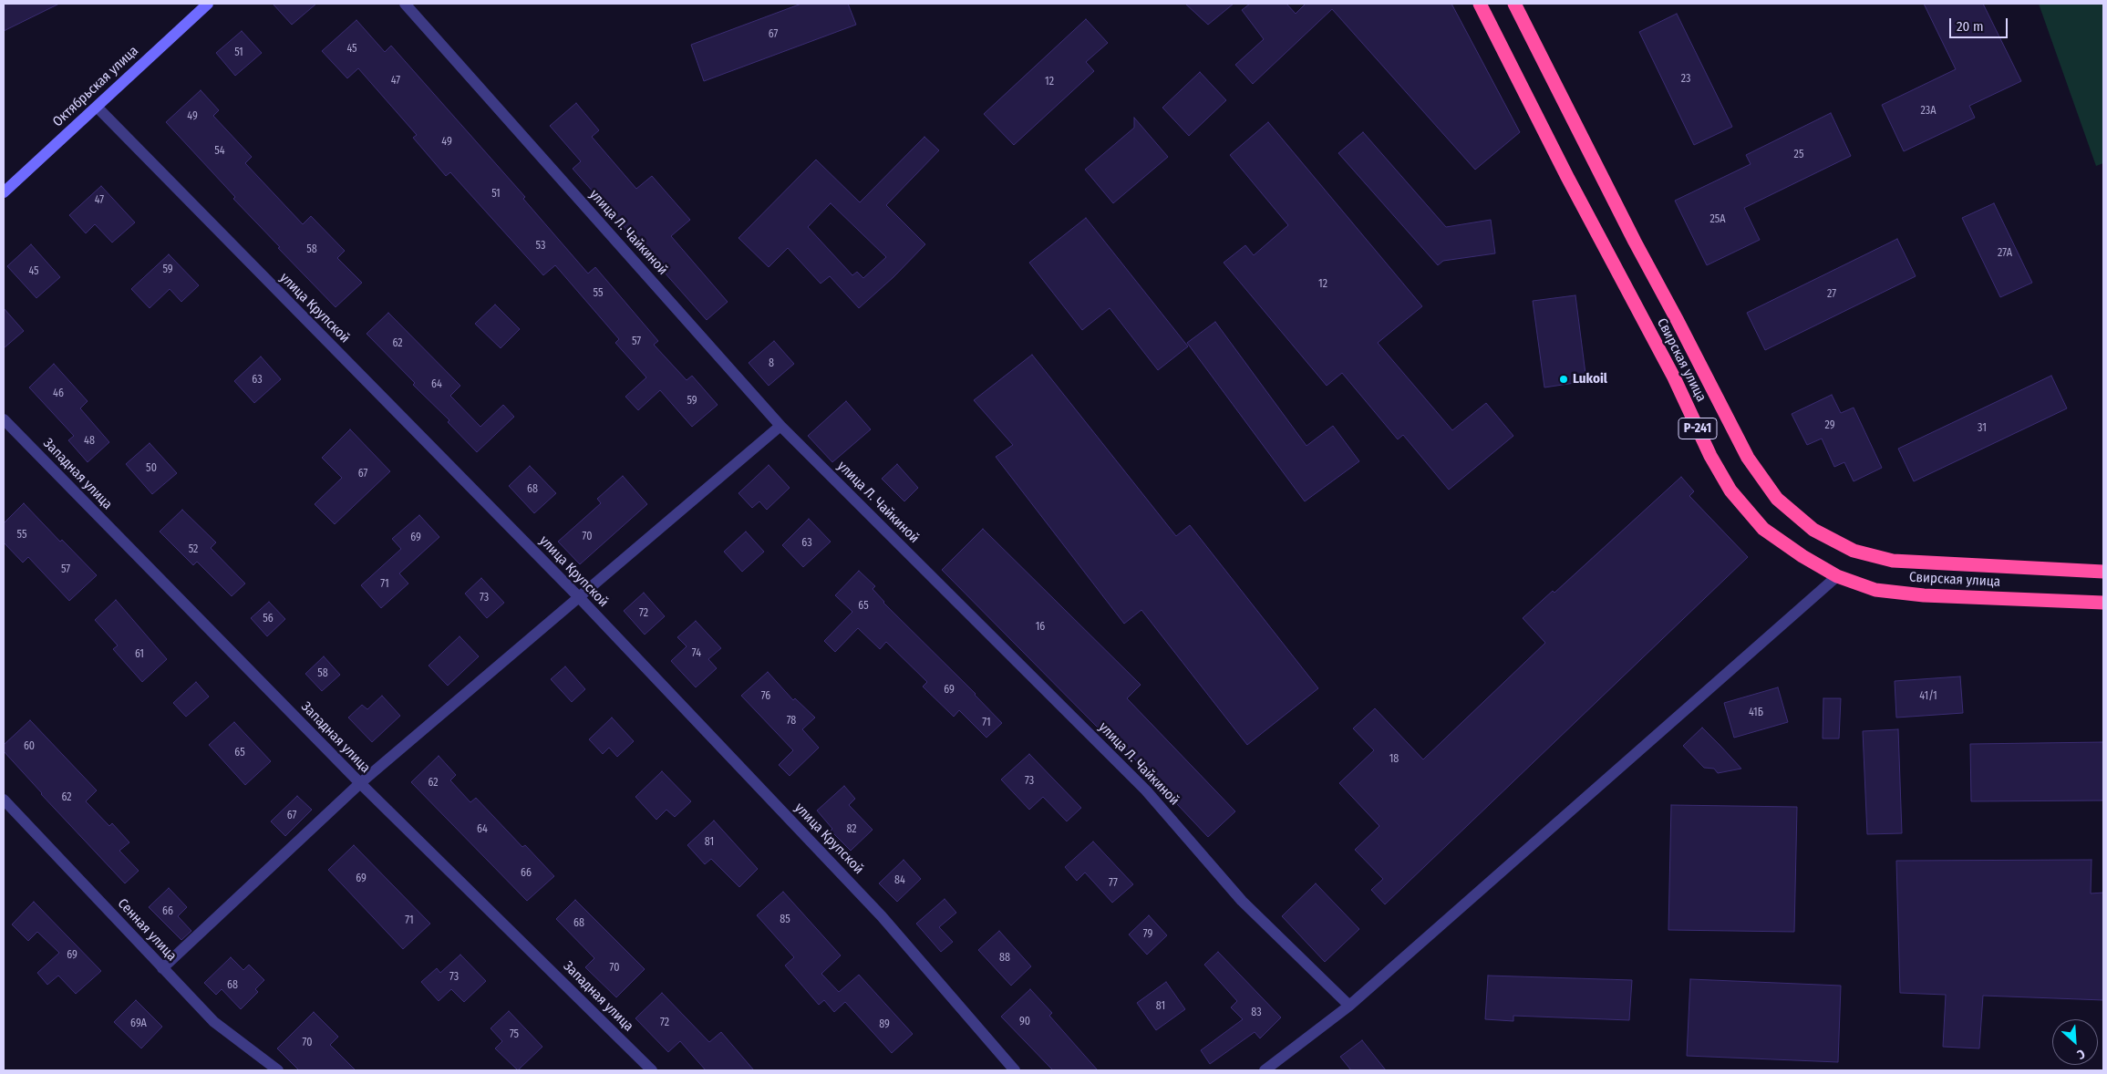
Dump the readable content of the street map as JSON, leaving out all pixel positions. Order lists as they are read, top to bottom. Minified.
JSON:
{"streets":{"highway":["Свирская улица","Р-241"],"main road":["Октябрьская улица"],"street":["улица Л. Чайкиной","улица Крупской","Западная улица","Сенная улица"]},"crossings":[["Октябрьская улица","улица Крупской"]],"places":["Lukoil"],"house_numbers":["67","45","51","23","47","12","23А","49","49","54","25","51","47","25А","53","58","27А","59","45","12","55","27","57","62","8","63","64","46","59","29","31","48","50","67","68","55","70","69","63","52","57","71","73","65","72","56","16","74","61","58","69","76","41/1","41Б","78","71","60","65","18","73","62","62","67","64","82","81","66","69","84","77","66","85","71","68","79","69","88","70","73","68","81","83","90","72","69А","89","75","70"],"scale_bar":"20 m","north":"bottom right"}
